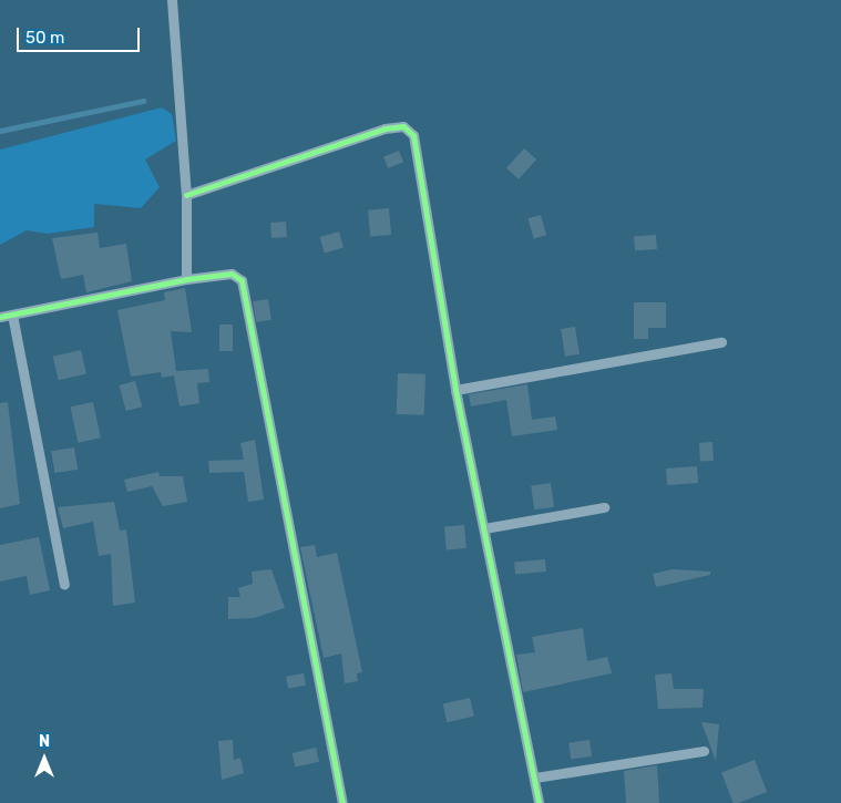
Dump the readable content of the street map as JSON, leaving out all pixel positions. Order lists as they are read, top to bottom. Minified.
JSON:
{"scale_bar":"50 m","north":"top"}
